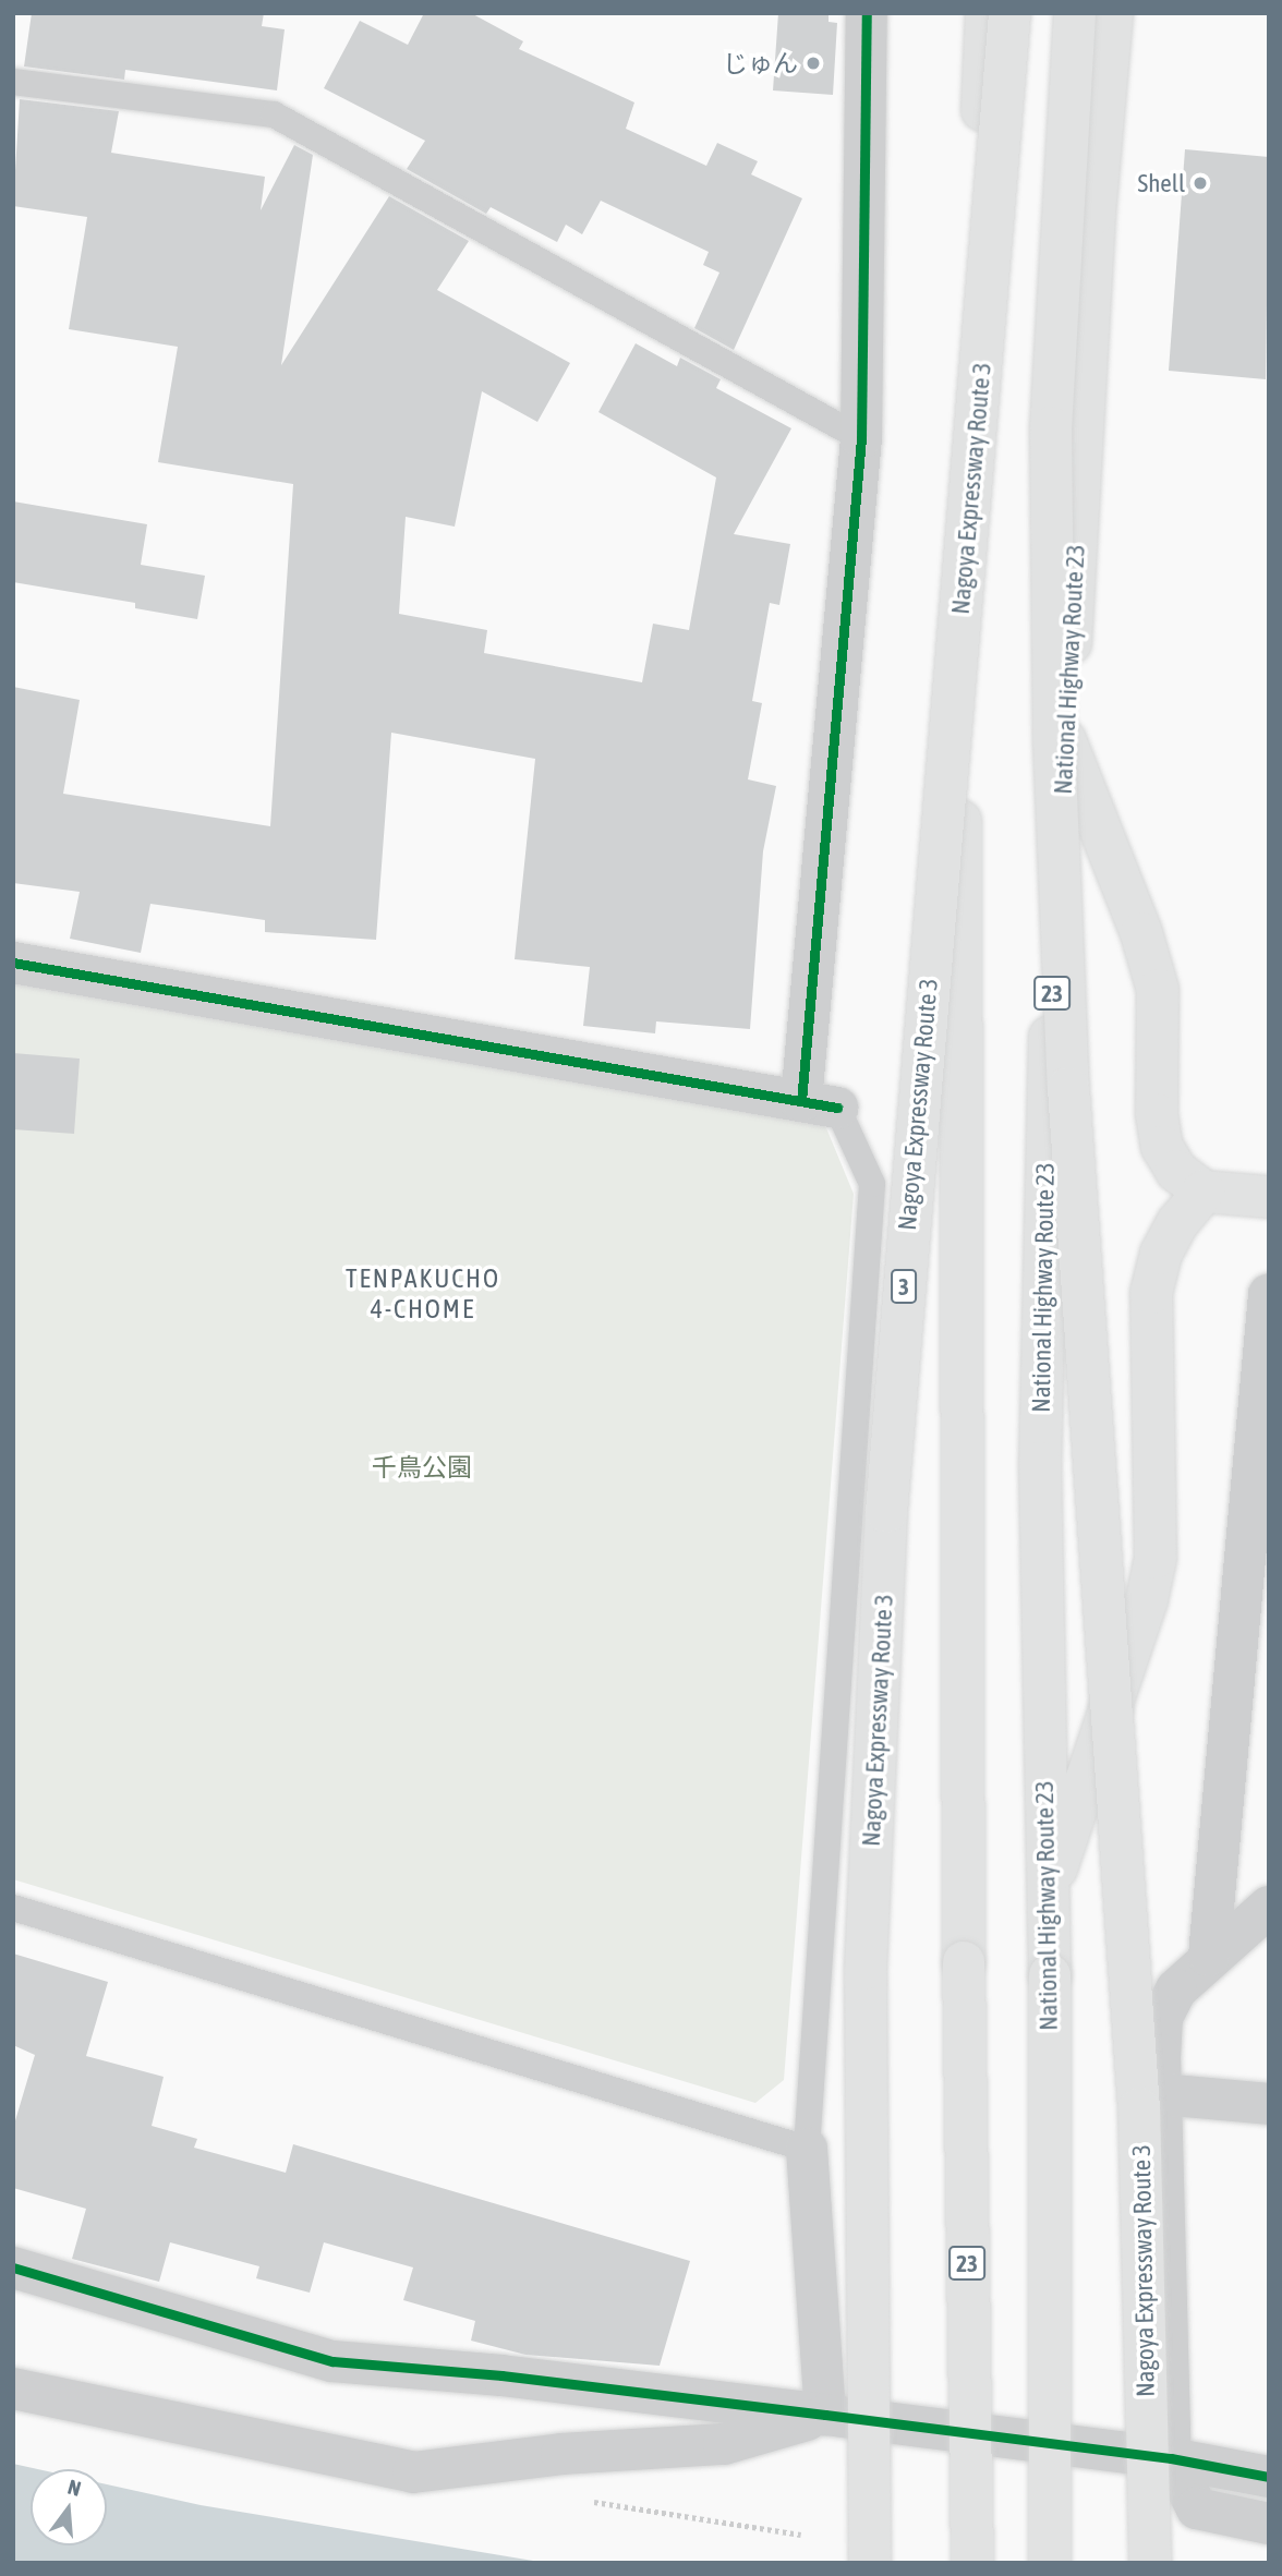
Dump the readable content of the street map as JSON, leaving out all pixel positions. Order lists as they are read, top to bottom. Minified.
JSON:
{"streets":{"highway":["Nagoya Expressway Route 3","National Highway Route 23","23","3"]},"districts":["TENPAKUCHO 4-CHOME"],"parks":["千鳥公園"],"places":["じゅん","Shell"],"north":"top"}
